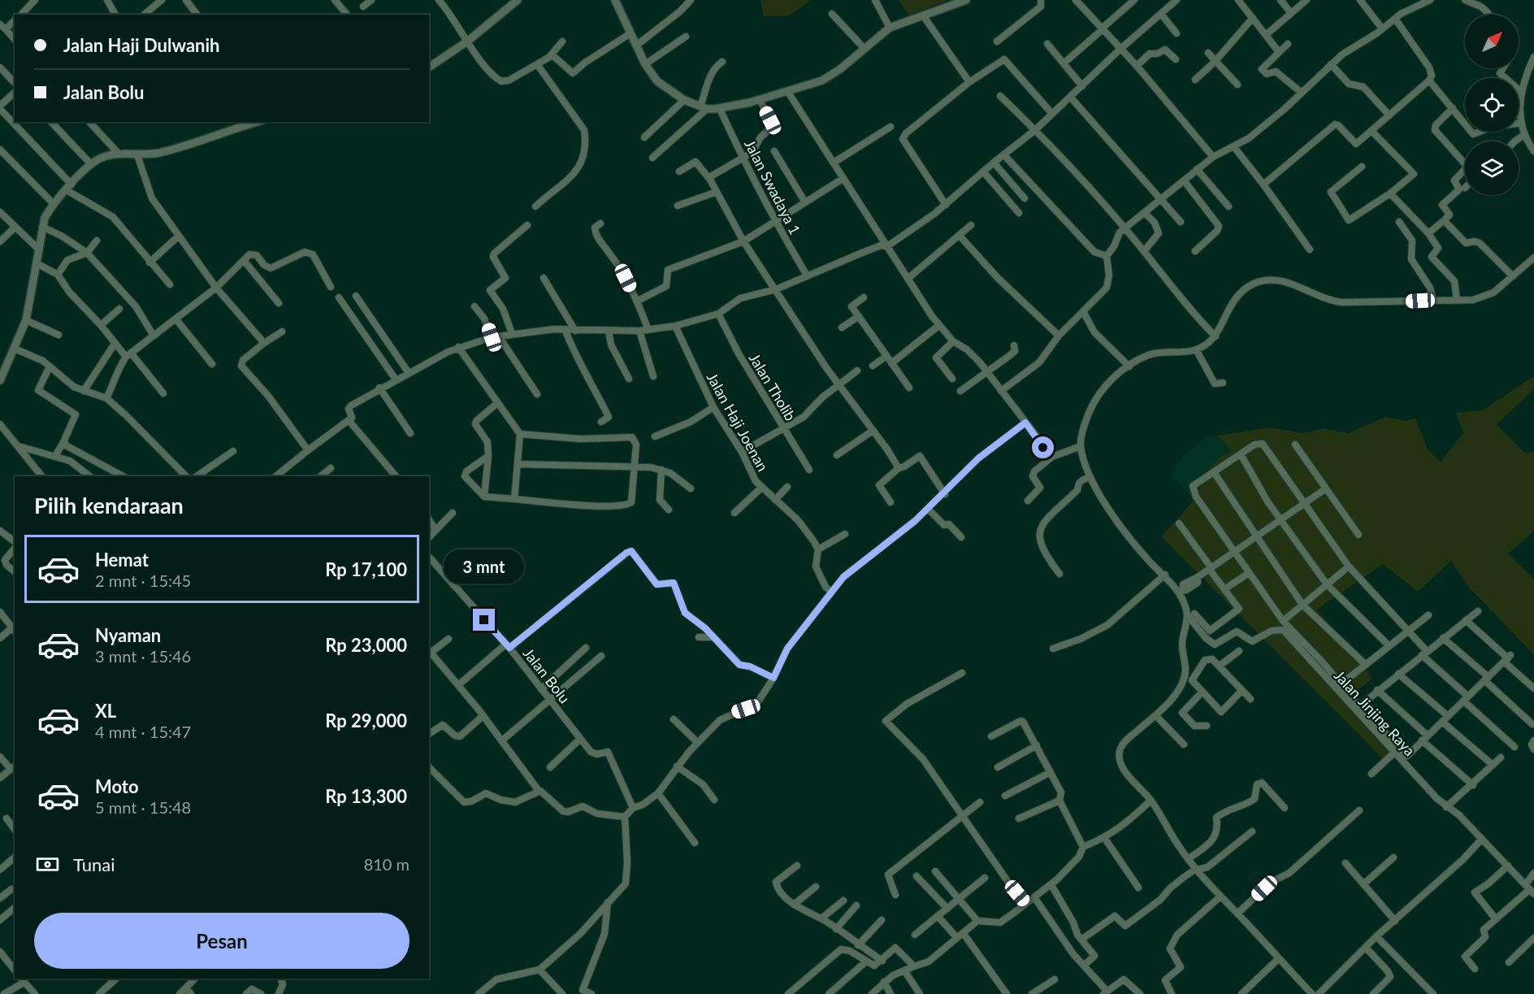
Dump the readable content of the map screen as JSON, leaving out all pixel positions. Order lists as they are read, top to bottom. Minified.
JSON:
{"streets":{"street":["Jalan Swadaya 1","Jalan Tholib","Jalan Haji Joenan","Jalan Bolu","Jalan Jinjing Raya"]},"north":"top right","page":{"banner":["Jalan Haji Dulwanih","Jalan Bolu"],"heading":"Pilih kendaraan","list":[{"name":"Hemat","note":"2 mnt · 15:45","value":"Rp 17,100"},{"name":"Nyaman","note":"3 mnt · 15:46","value":"Rp 23,000"},{"name":"XL","note":"4 mnt · 15:47","value":"Rp 29,000"},{"name":"Moto","note":"5 mnt · 15:48","value":"Rp 13,300"}],"bubble":"3 mnt","pay":["Tunai","810 m"],"buttons":"Pesan"}}
